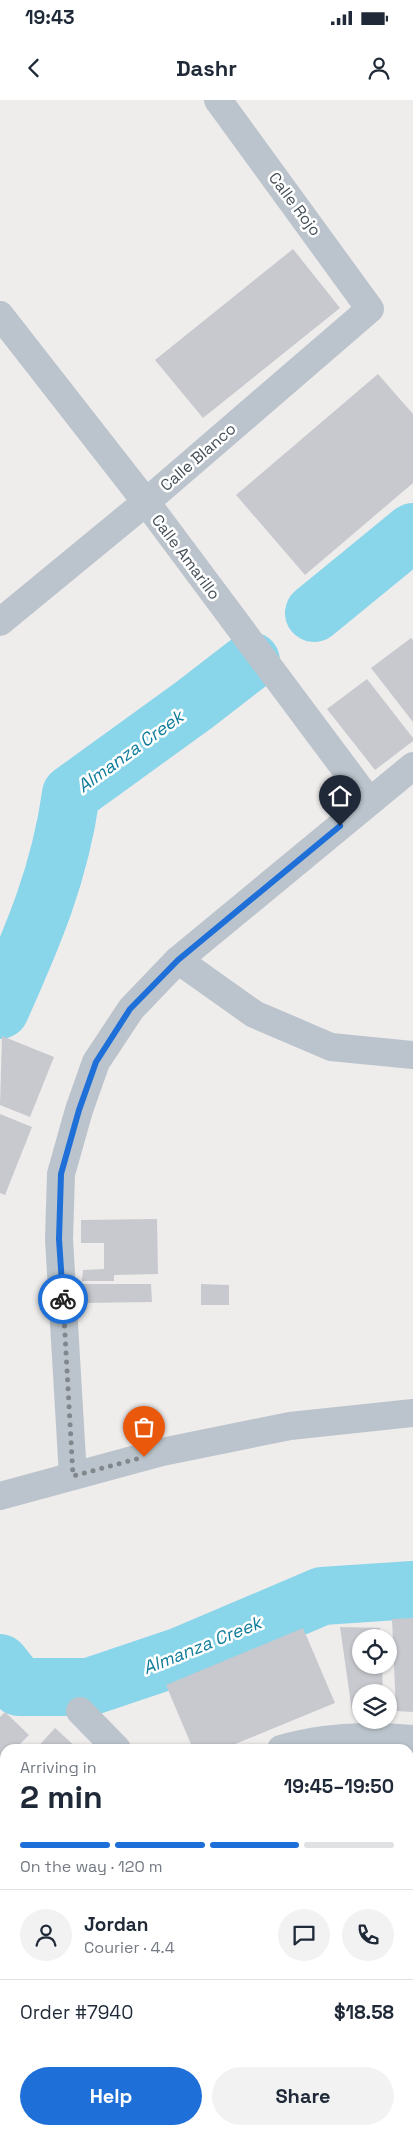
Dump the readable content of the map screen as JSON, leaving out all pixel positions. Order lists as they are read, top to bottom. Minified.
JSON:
{"streets":{"street":["Calle Rojo","Calle Blanco","Calle Amarillo"]},"crossings":[["Calle Rojo","Calle Blanco"],["Calle Blanco","Calle Amarillo"]],"water":["Almanza Creek"],"page":{"status":"19:43","header":"Dashr","heading":["2 min","Arriving in","19:45–19:50"],"panel":["Jordan","Courier · 4.4","Order #7940","$18.58"],"bar":"On the way · 120 m","buttons":["Help","Share"]}}
